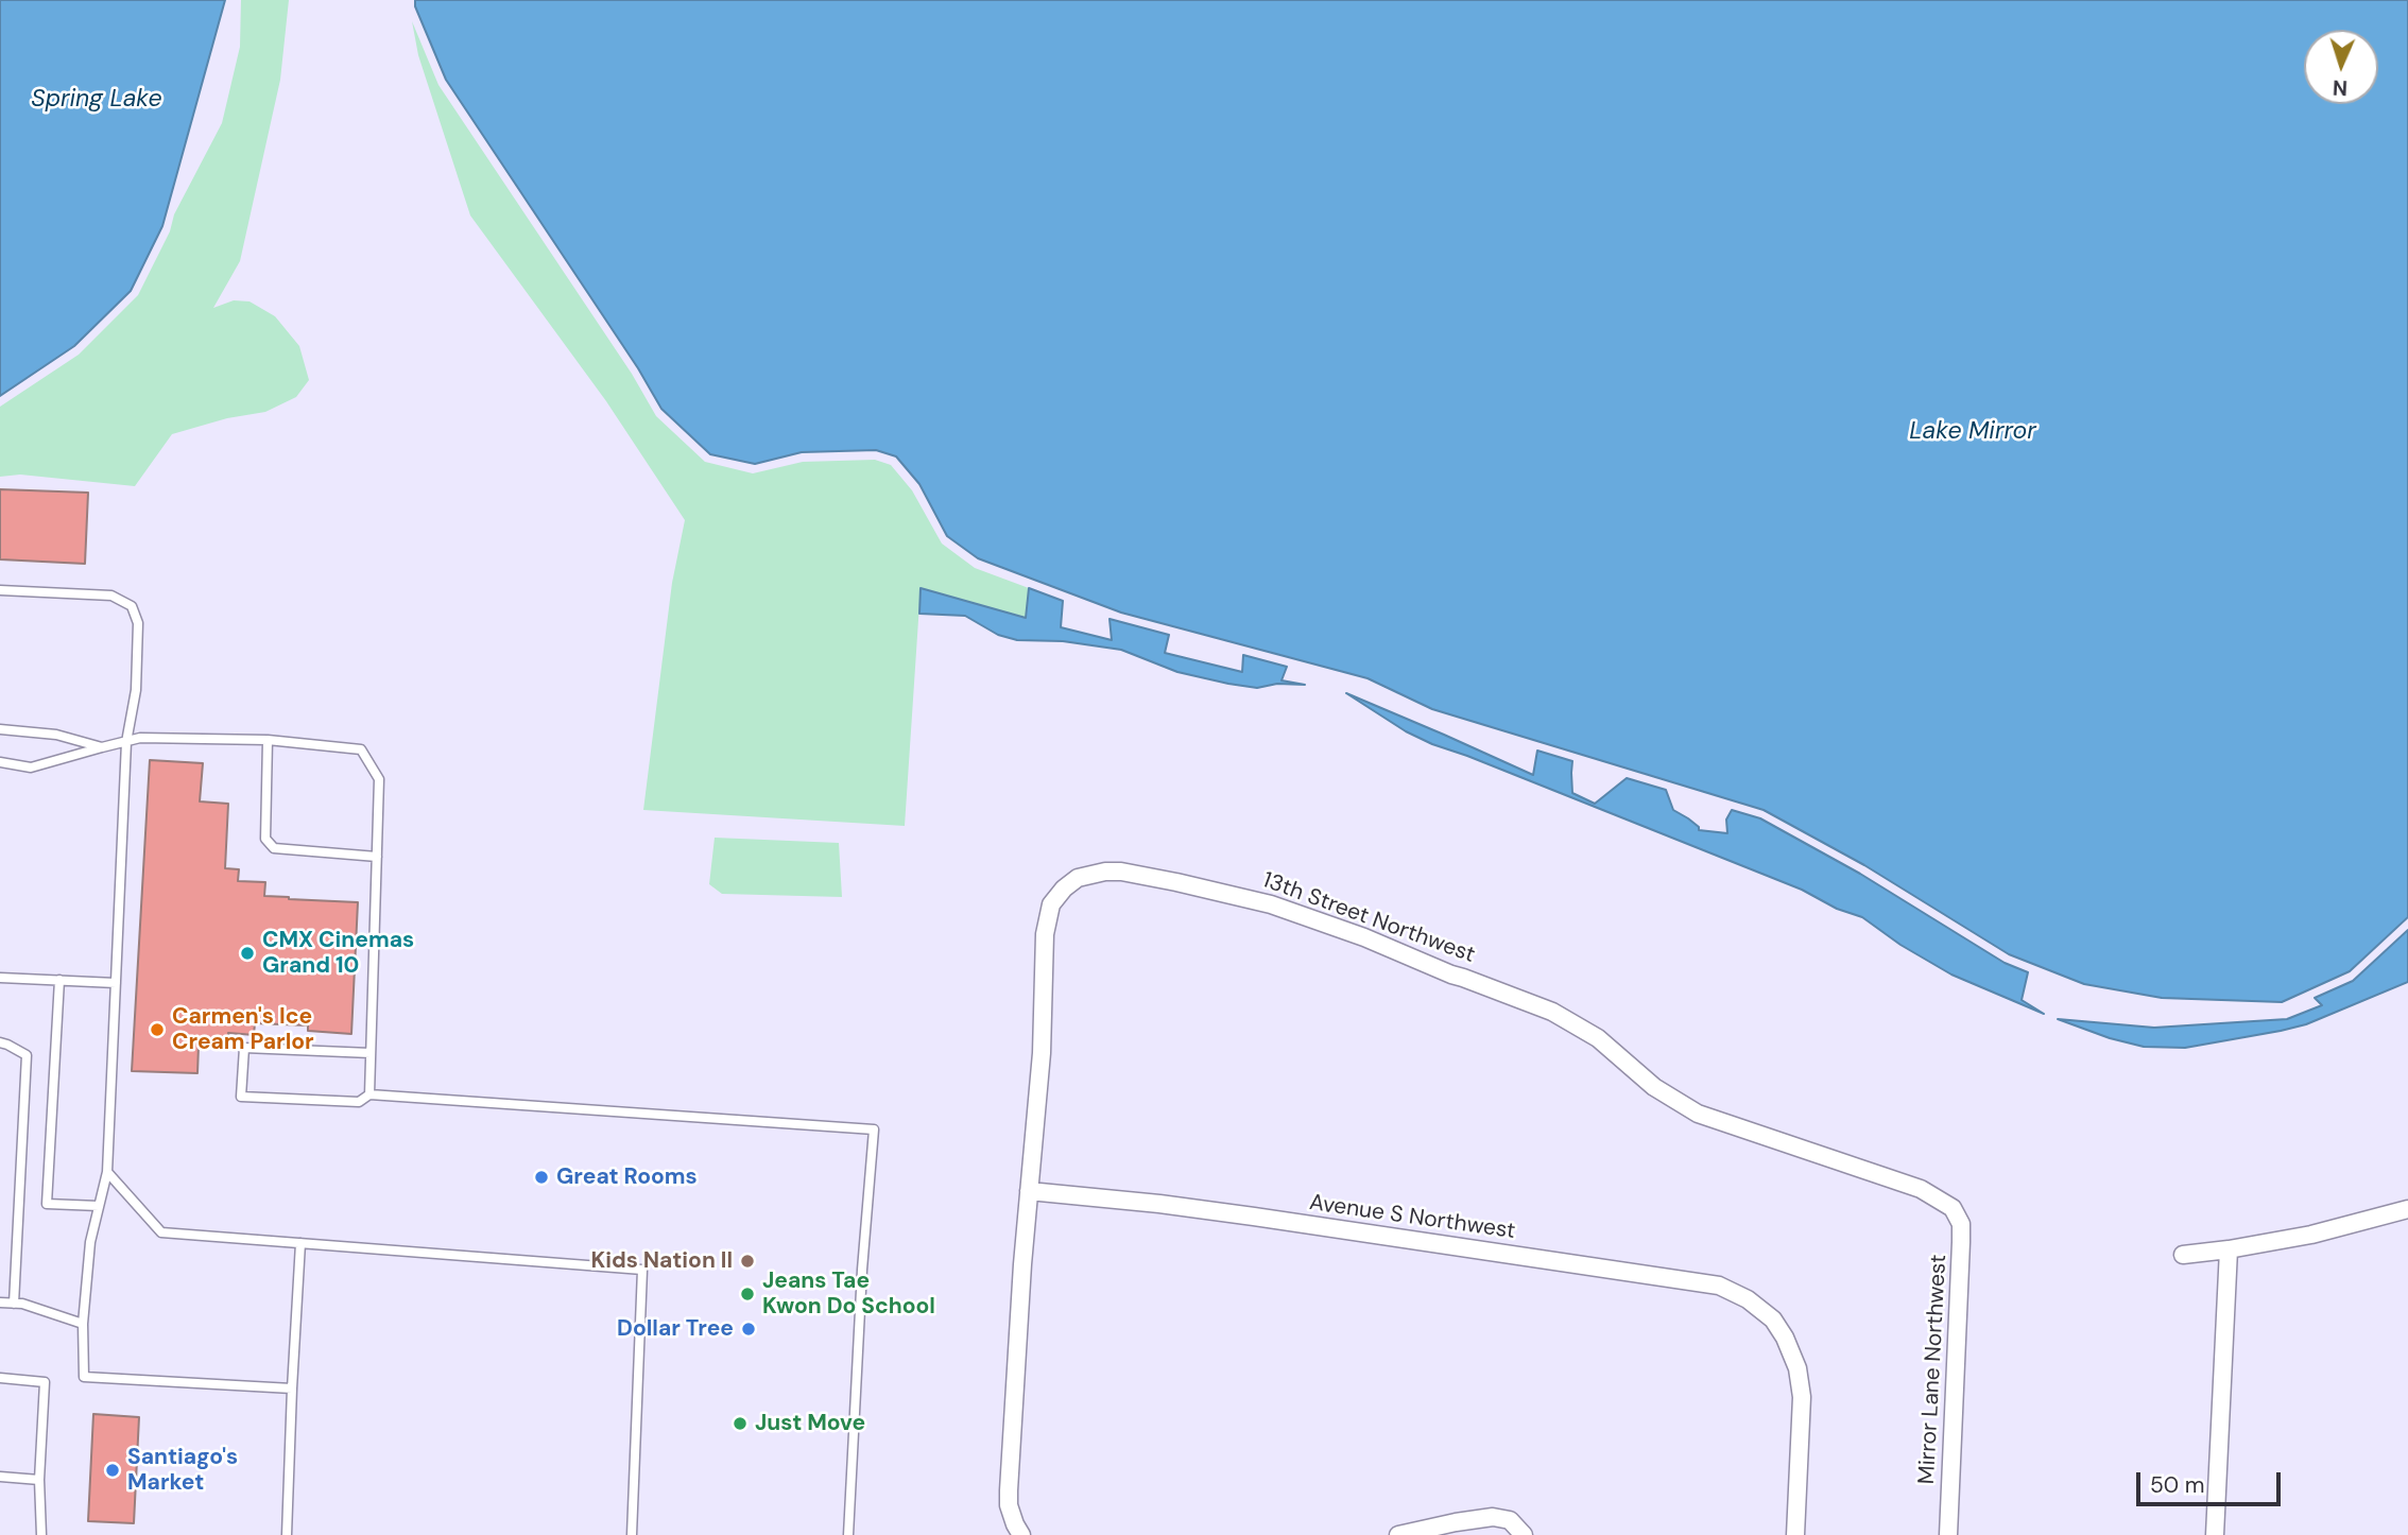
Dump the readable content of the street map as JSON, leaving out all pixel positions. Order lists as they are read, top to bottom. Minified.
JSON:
{"streets":{"street":["13th Street Northwest","Avenue S Northwest","Mirror Lane Northwest"]},"crossings":[["13th Street Northwest","Avenue S Northwest"],["13th Street Northwest","Mirror Lane Northwest"]],"water":["Spring Lake","Lake Mirror"],"places":["CMX Cinemas Grand 10","Carmen's Ice Cream Parlor","Great Rooms","Kids Nation ll","Jeans Tae Kwon Do School","Dollar Tree","Just Move","Santiago's Market"],"scale_bar":"50 m","north":"bottom"}
